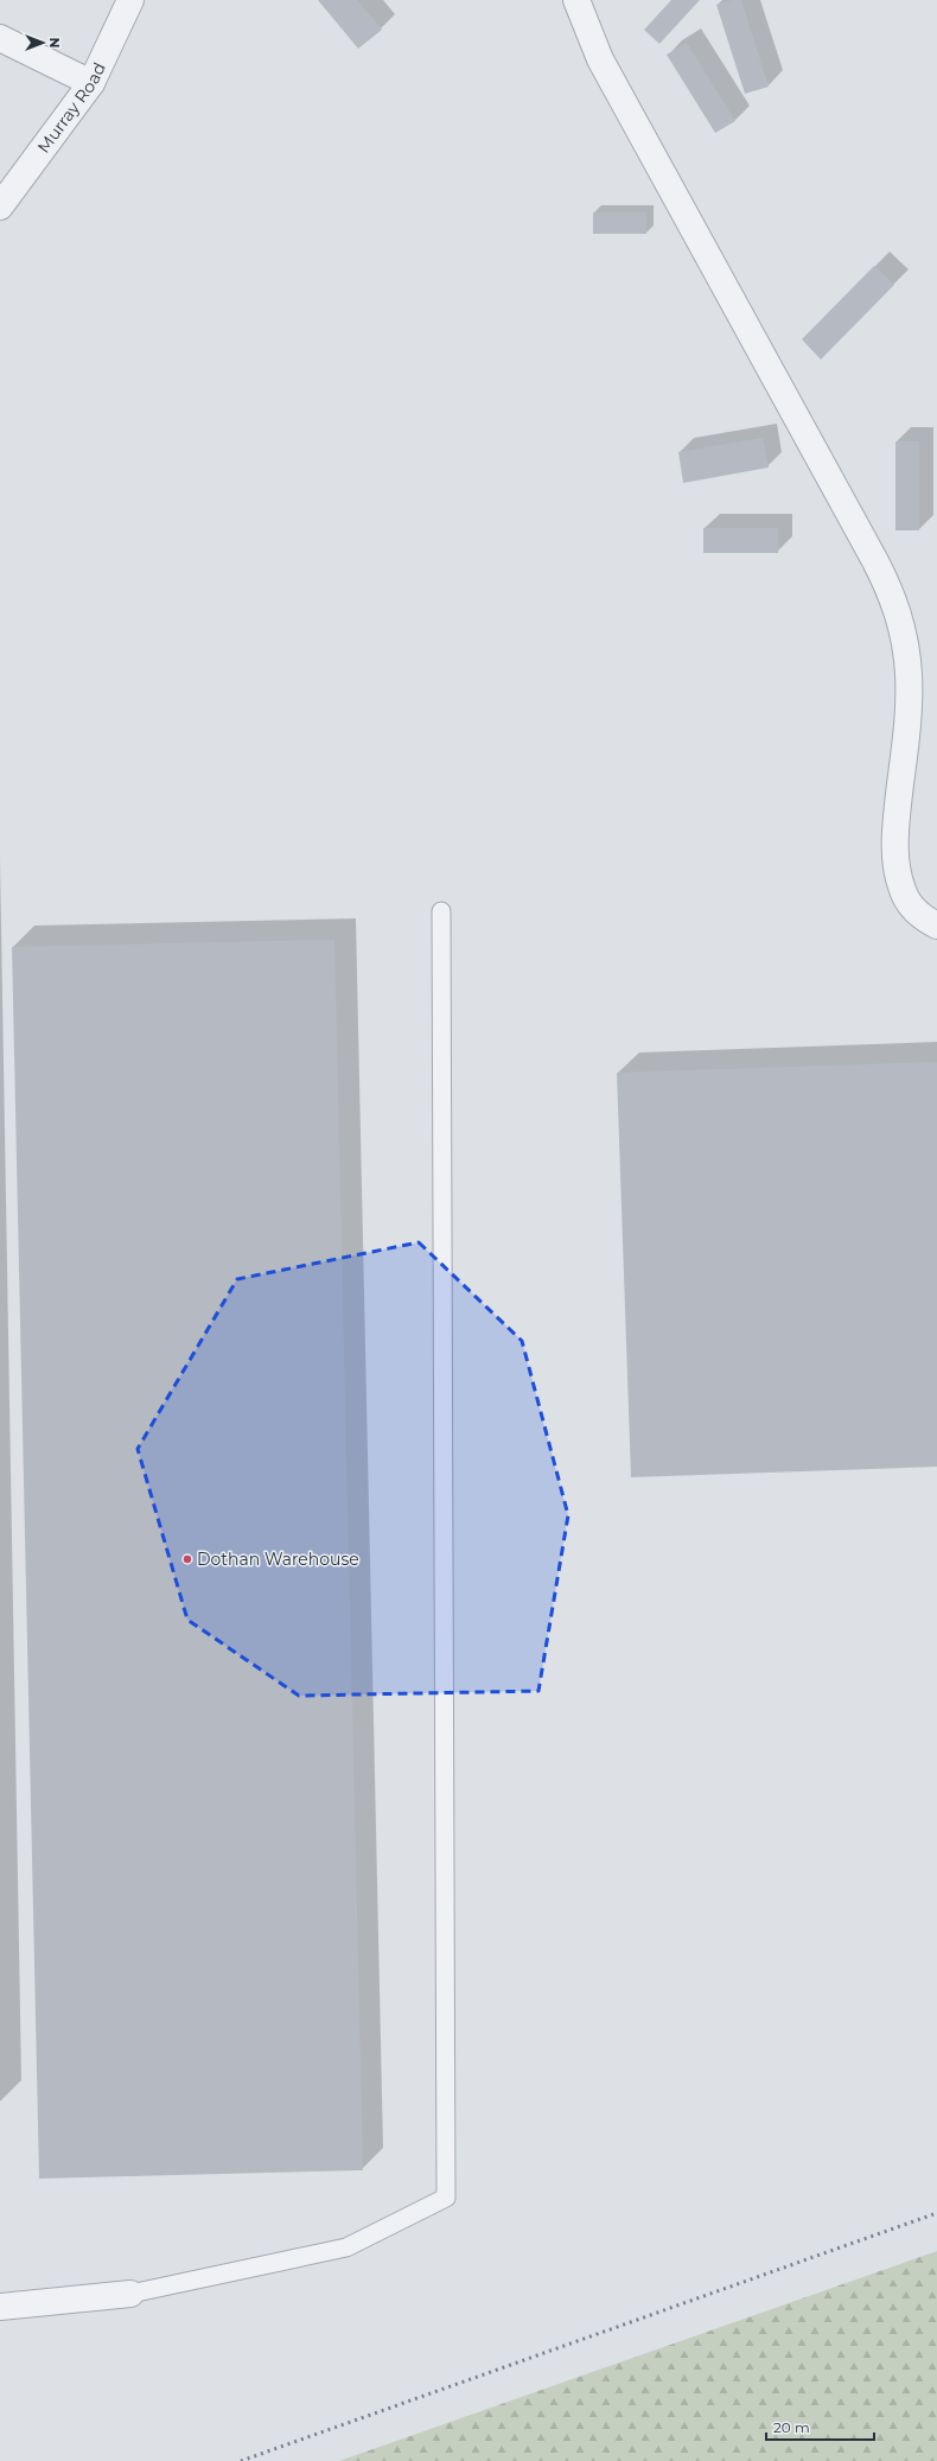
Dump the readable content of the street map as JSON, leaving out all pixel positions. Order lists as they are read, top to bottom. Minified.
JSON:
{"streets":{"street":["Murray Road"]},"places":["Dothan Warehouse"],"scale_bar":"20 m","north":"right"}
